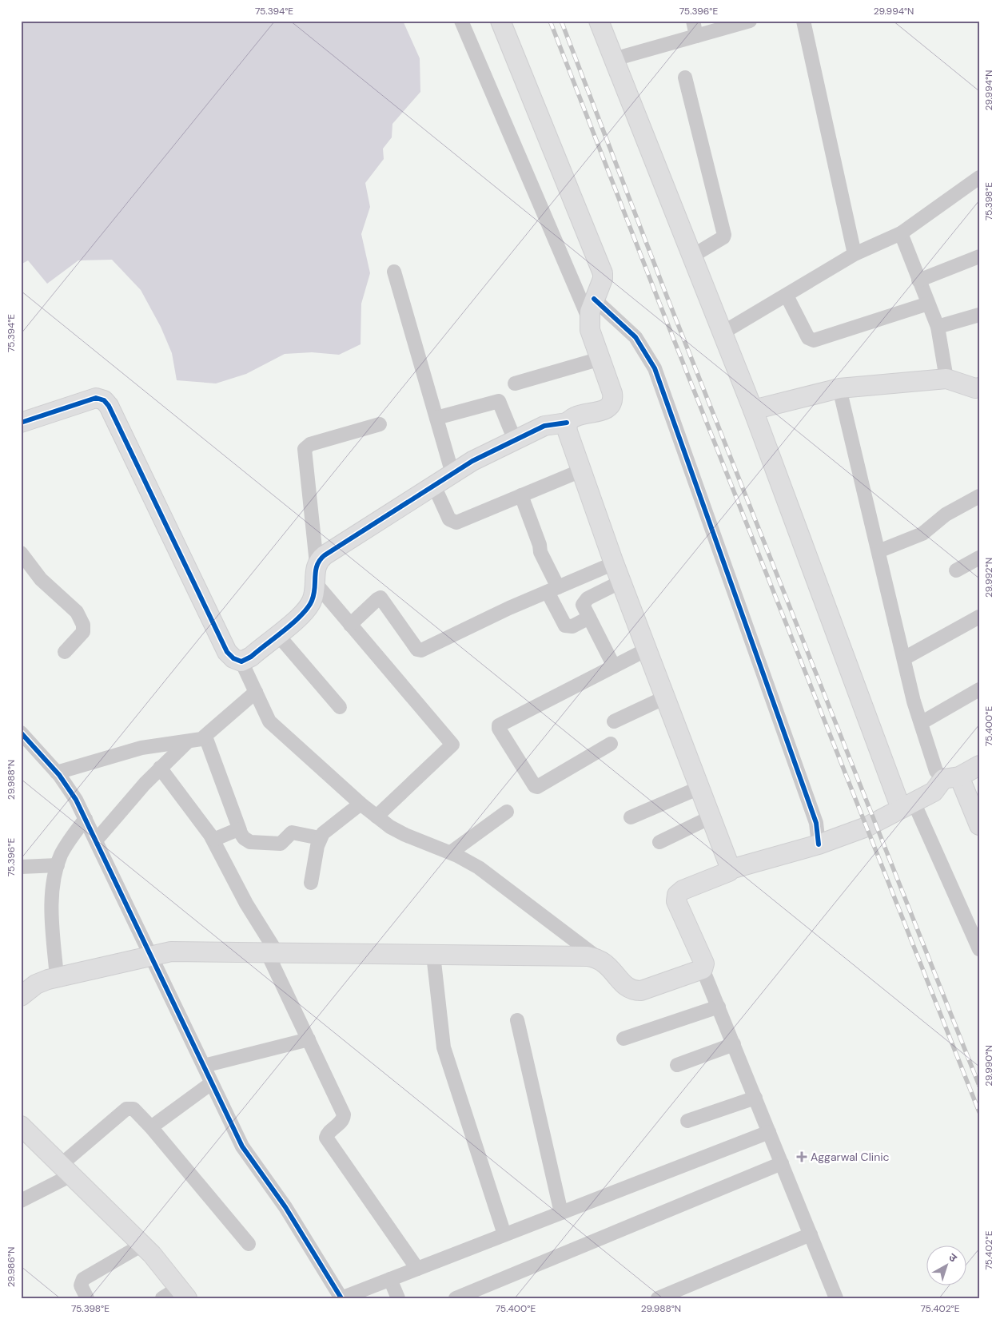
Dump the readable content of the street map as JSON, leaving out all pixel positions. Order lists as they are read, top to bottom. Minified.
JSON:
{"places":{"health":["Aggarwal Clinic"]},"north":"top right","coordinates":["75.394°E","75.396°E","29.994°N","75.398°E","29.992°N","75.400°E","29.988°N","29.990°N","75.402°E","29.986°N"]}
